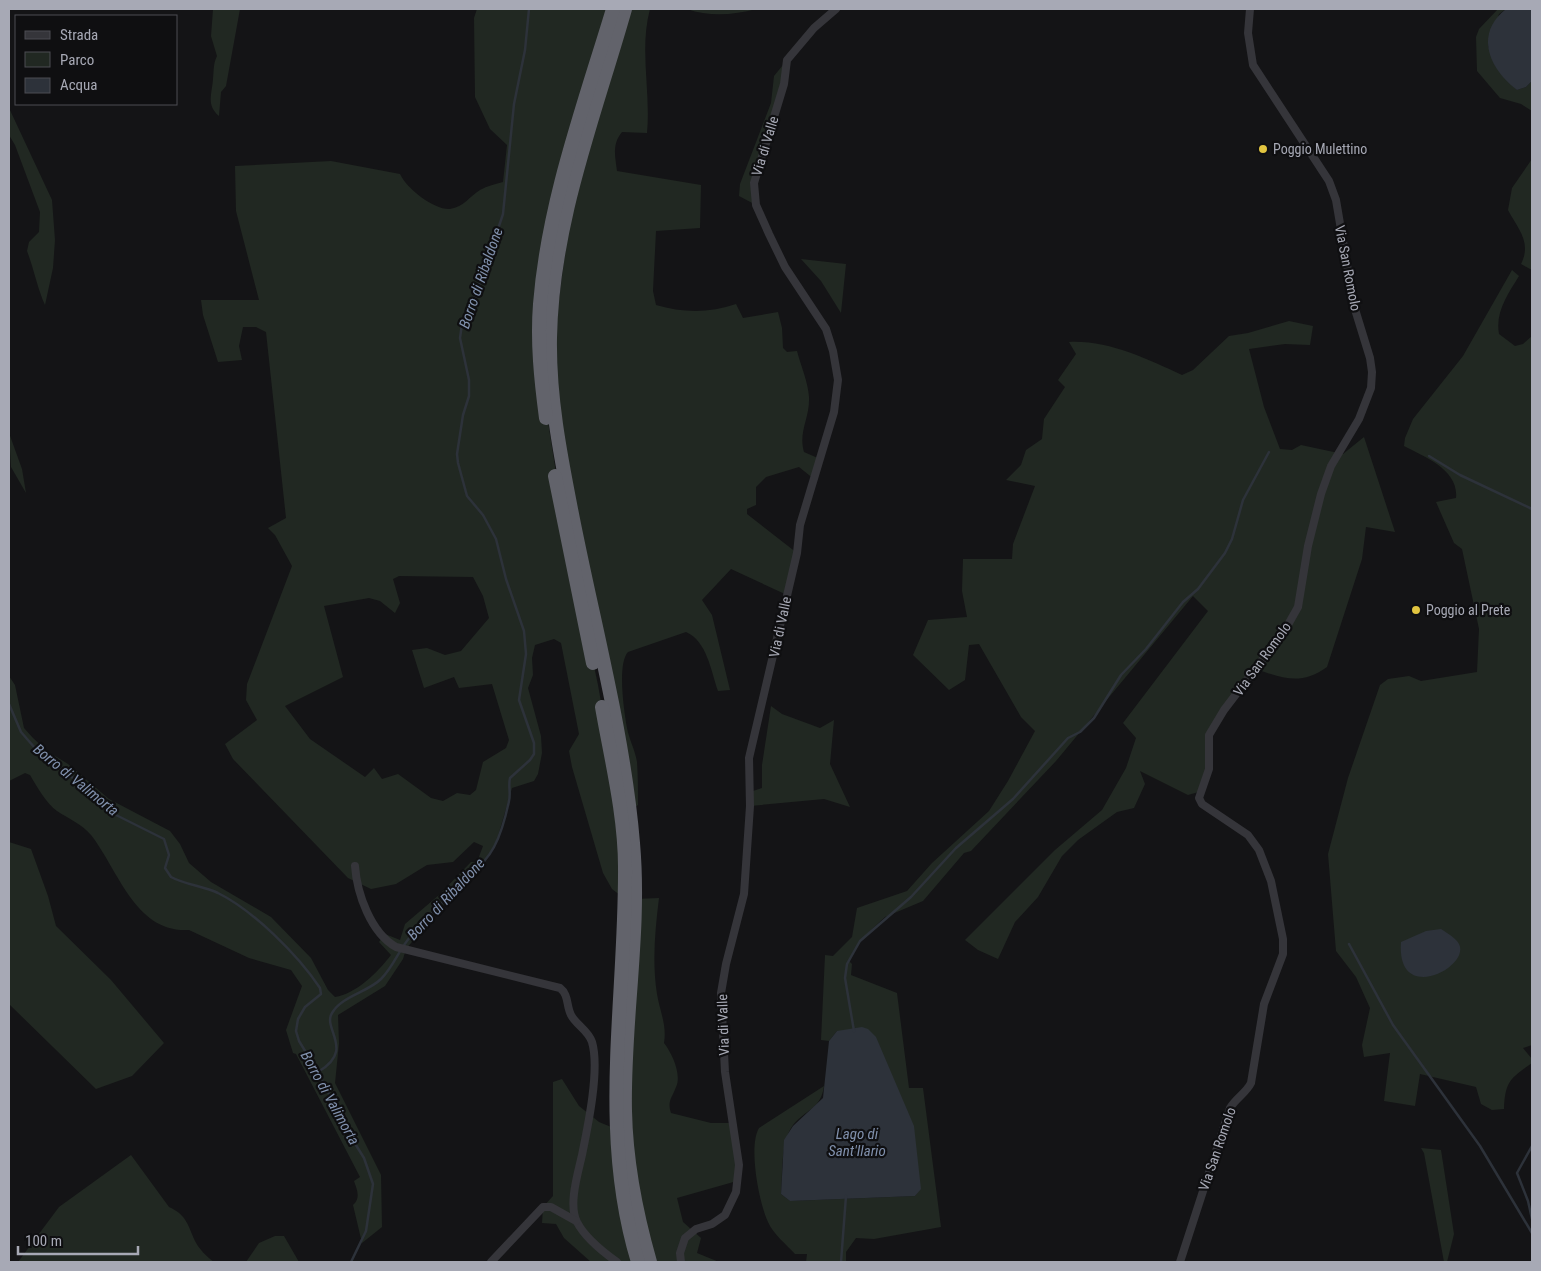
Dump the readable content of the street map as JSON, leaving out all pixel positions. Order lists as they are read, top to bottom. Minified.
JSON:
{"streets":{"street":["Via di Valle","Via San Romolo"]},"water":["Borro di Ribaldone","Borro di Valimorta","Lago di Sant'Ilario"],"places":["Poggio Mulettino","Poggio al Prete"],"legend":["Strada","Parco","Acqua"],"scale_bar":"100 m"}
